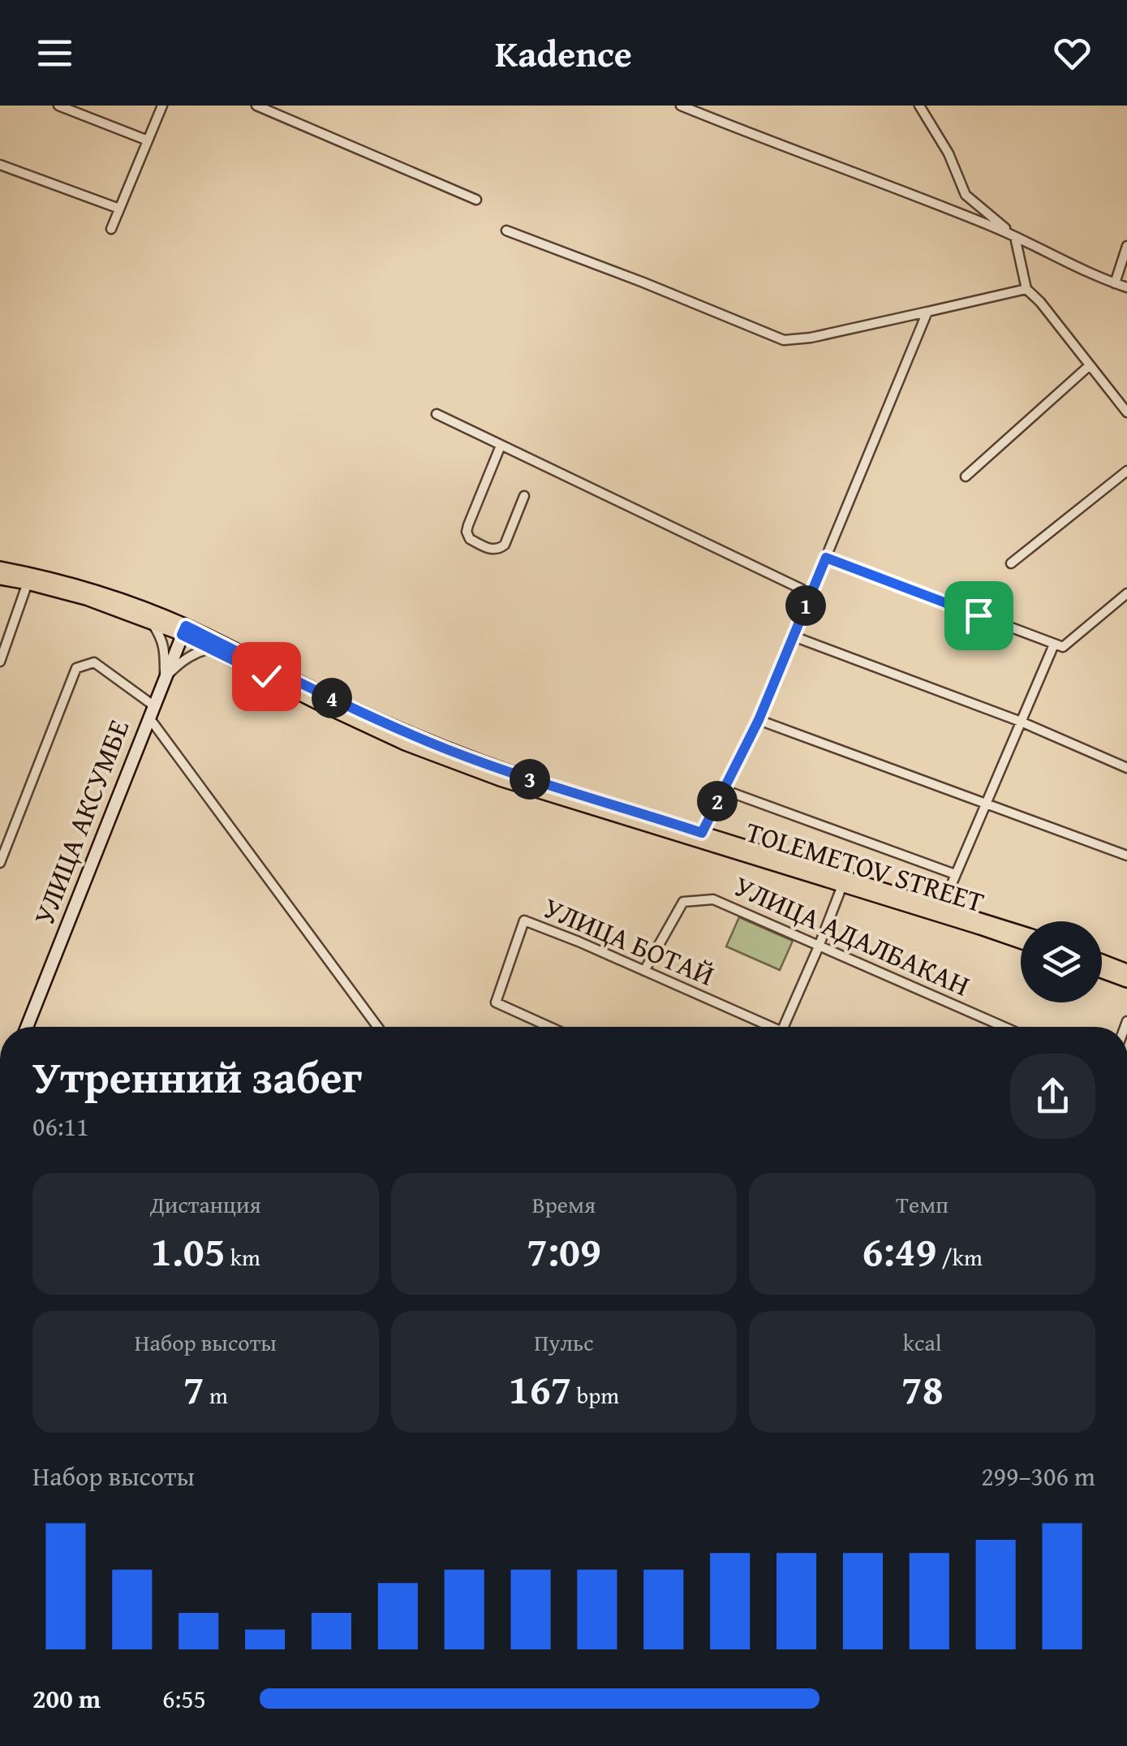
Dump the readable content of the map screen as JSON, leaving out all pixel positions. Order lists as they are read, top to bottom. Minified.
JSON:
{"streets":{"main road":["УЛИЦА АКСУМБЕ","TOLEMETOV STREET"],"street":["УЛИЦА АДАЛБАКАН","УЛИЦА БОТАЙ"]},"crossings":[["УЛИЦА АКСУМБЕ","TOLEMETOV STREET"],["УЛИЦА АДАЛБАКАН","УЛИЦА БОТАЙ"]],"page":{"header":"Kadence","pins":["1","4","3","2"],"heading":["Утренний забег","06:11"],"stats":[["Дистанция","1.05 km"],["Время","7:09"],["Темп","6:49 /km"],["Набор высоты","7 m"],["Пульс","167 bpm"],["kcal","78"]],"chart":["Набор высоты","299–306 m"],"list":[{"name":"200 m","note":"6:55"}]}}
